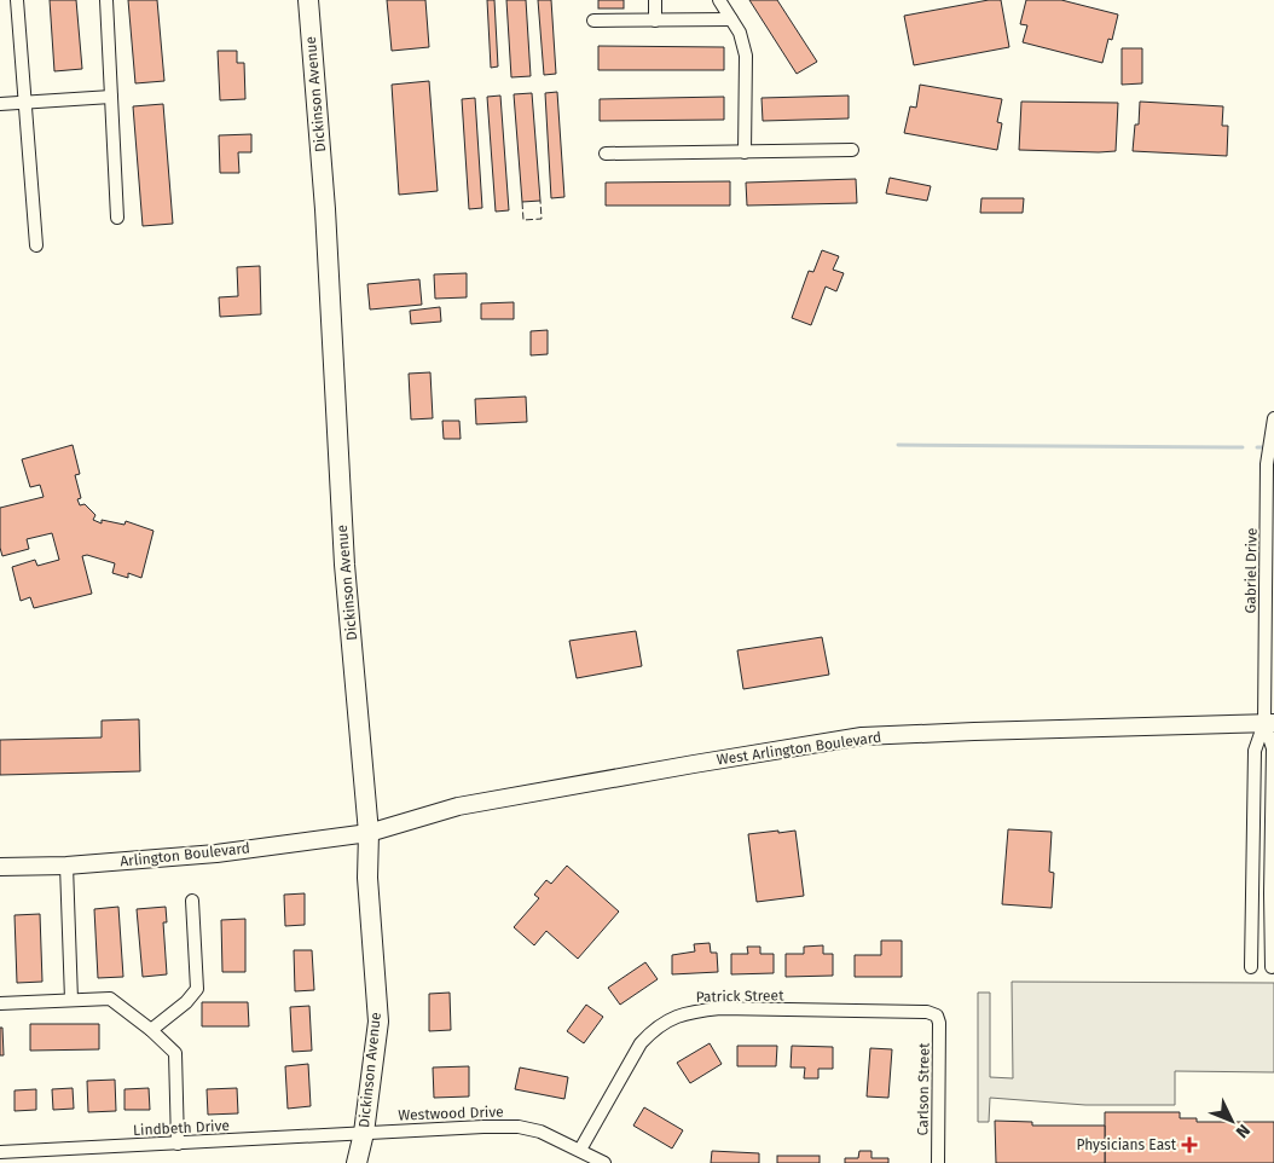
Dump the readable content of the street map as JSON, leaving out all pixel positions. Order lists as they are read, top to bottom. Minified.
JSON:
{"streets":{"main road":["Dickinson Avenue","West Arlington Boulevard","Arlington Boulevard"],"street":["Gabriel Drive","Patrick Street","Carlson Street","Westwood Drive","Lindbeth Drive"]},"crossings":[["Dickinson Avenue","West Arlington Boulevard"],["Dickinson Avenue","Arlington Boulevard"],["Dickinson Avenue","Westwood Drive"],["Dickinson Avenue","Lindbeth Drive"],["Gabriel Drive","West Arlington Boulevard"],["West Arlington Boulevard","Arlington Boulevard"],["Patrick Street","Carlson Street"],["Patrick Street","Westwood Drive"],["Westwood Drive","Lindbeth Drive"]],"places":{"health":["Physicians East"]},"north":"bottom right"}
